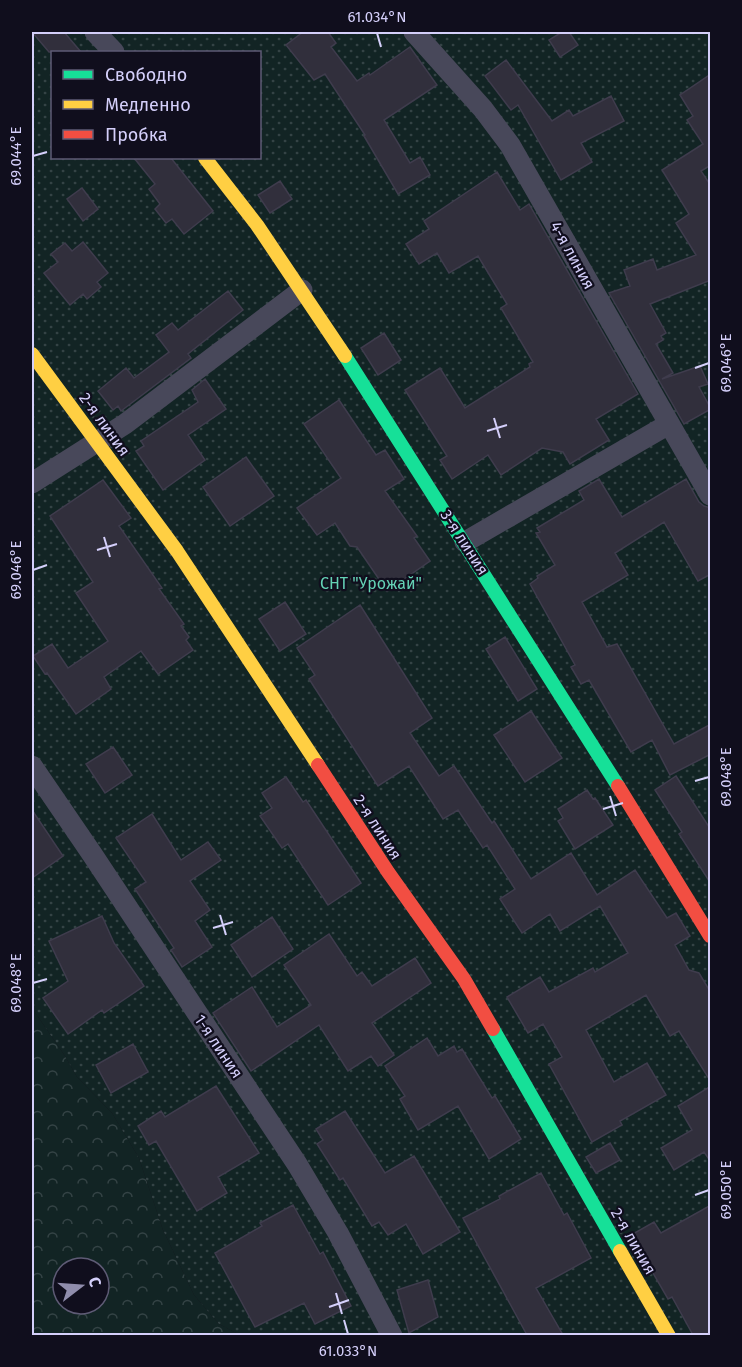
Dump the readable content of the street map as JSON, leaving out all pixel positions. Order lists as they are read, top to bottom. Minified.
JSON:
{"streets":{"street":["4-я линия","2-я линия","3-я линия","1-я линия"]},"parks":["СНТ \"Урожай\""],"legend":["Свободно","Медленно","Пробка"],"north":"right","coordinates":["61.034°N","69.044°E","69.046°E","69.048°E","69.050°E","61.033°N"]}
